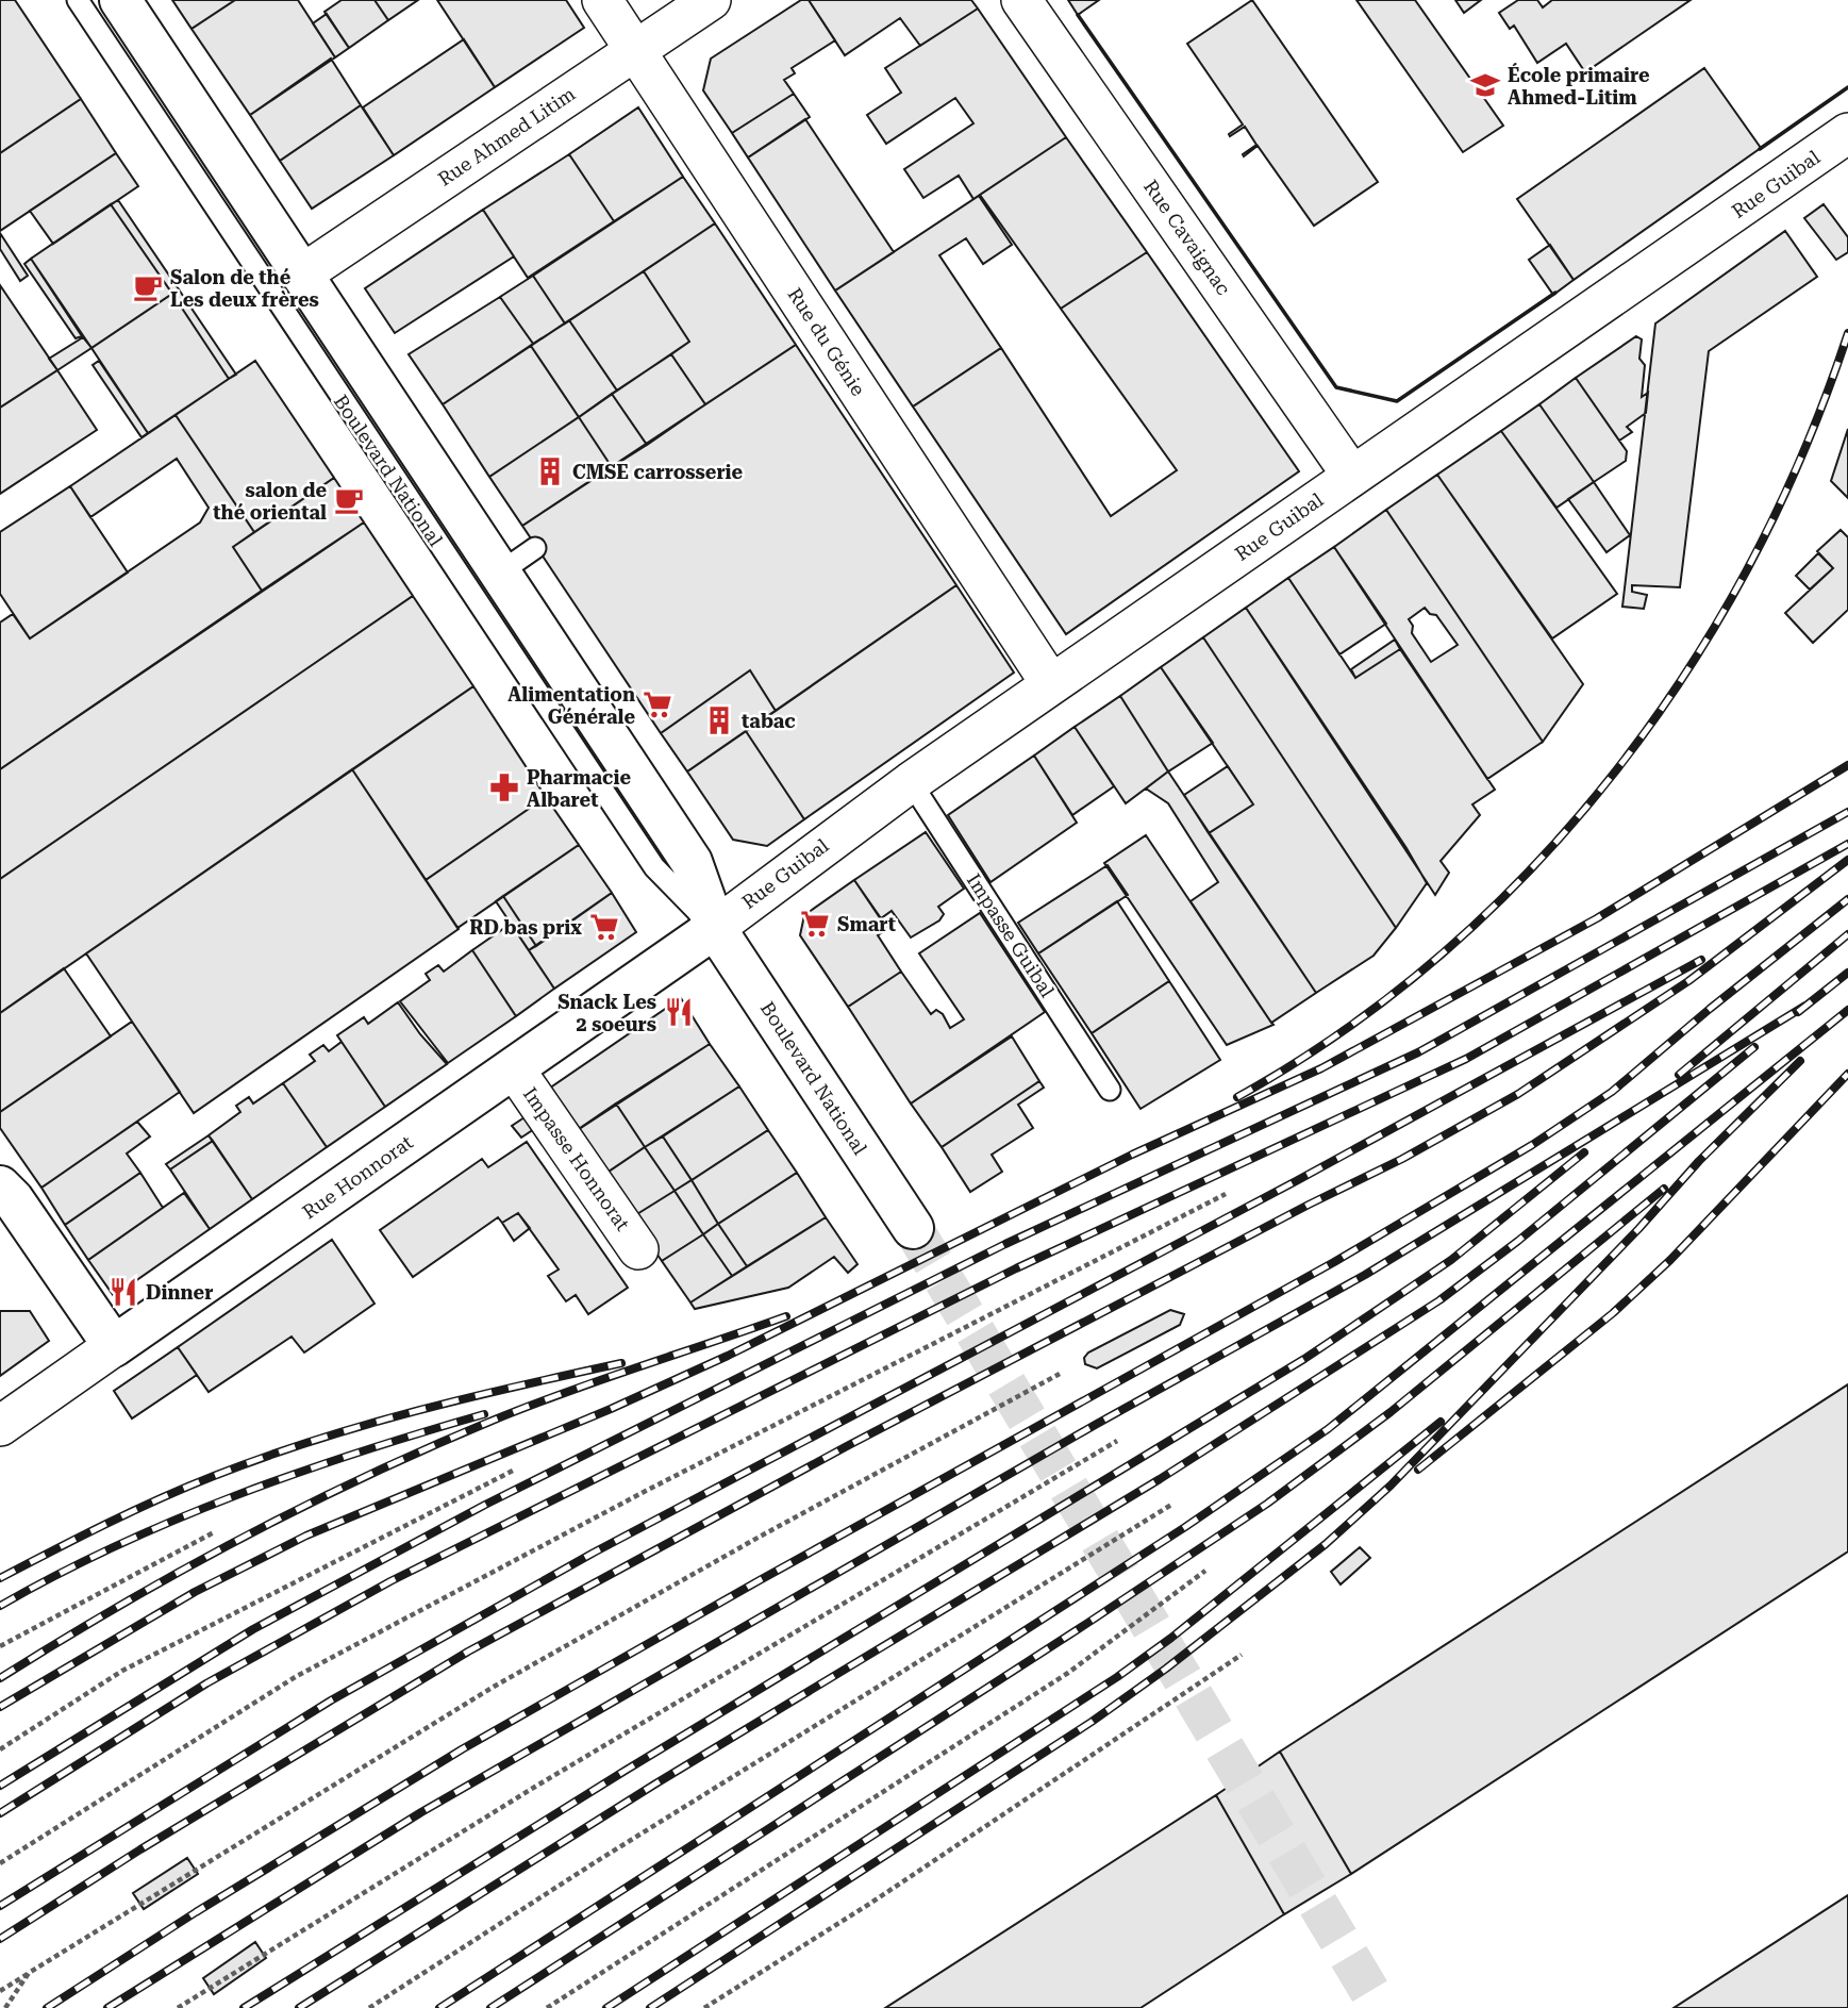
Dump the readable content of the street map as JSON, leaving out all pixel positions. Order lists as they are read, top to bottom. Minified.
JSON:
{"streets":{"street":["Rue Ahmed Litim","Rue Guibal","Rue Cavaignac","Rue du Génie","Boulevard National","Impasse Honnorat","Rue Honnorat"],"lane":["Impasse Guibal"]},"crossings":[["Rue Ahmed Litim","Rue du Génie"],["Rue Ahmed Litim","Boulevard National"],["Rue Guibal","Rue Cavaignac"],["Rue Guibal","Rue du Génie"],["Rue Guibal","Boulevard National"],["Rue Guibal","Impasse Guibal"],["Rue Guibal","Rue Honnorat"],["Boulevard National","Rue Honnorat"],["Impasse Honnorat","Rue Honnorat"]],"places":{"school or university":["École primaire Ahmed-Litim"],"cafe":["Salon de thé Les deux frères","salon de thé oriental"],"building":["CMSE carrosserie","tabac"],"supermarket":["Alimentation Générale","Smart","RD bas prix"],"pharmacy":["Pharmacie Albaret"],"restaurant":["Snack Les 2 soeurs","Dinner"]}}
